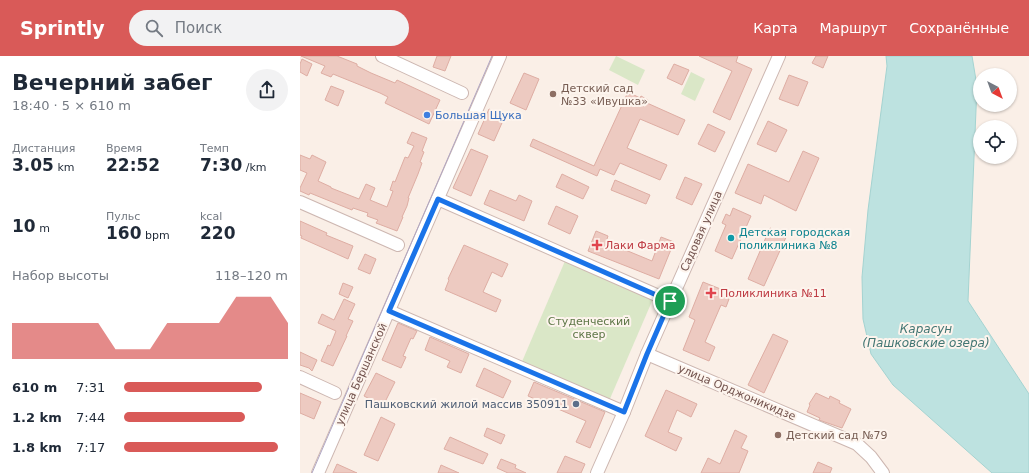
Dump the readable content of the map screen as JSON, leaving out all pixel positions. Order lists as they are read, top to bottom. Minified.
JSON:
{"streets":{"street":["Садовая улица","улица Бершанской","улица Орджоникидзе"]},"crossings":[["Садовая улица","улица Орджоникидзе"]],"water":["Карасун (Пашковские озера)"],"parks":["Студенческий сквер"],"places":{"other":["Детский сад №33 «Ивушка»","Большая Щука","Детская городская поликлиника №8","Пашковский жилой массив 350911","Детский сад №79"],"health":["Лаки Фарма","Поликлиника №11"]},"north":"bottom right","page":{"header":"Sprintly","search":"Поиск","nav":["Карта","Маршрут","Сохранённые"],"heading":["Вечерний забег","18:40 · 5 × 610 m"],"stats":[["Дистанция","3.05 km"],["Время","22:52"],["Темп","7:30 /km"],["10 m"],["Пульс","160 bpm"],["kcal","220"]],"chart":["Набор высоты","118–120 m"],"list":[{"name":"610 m","note":"7:31"},{"name":"1.2 km","note":"7:44"},{"name":"1.8 km","note":"7:17"}]}}
